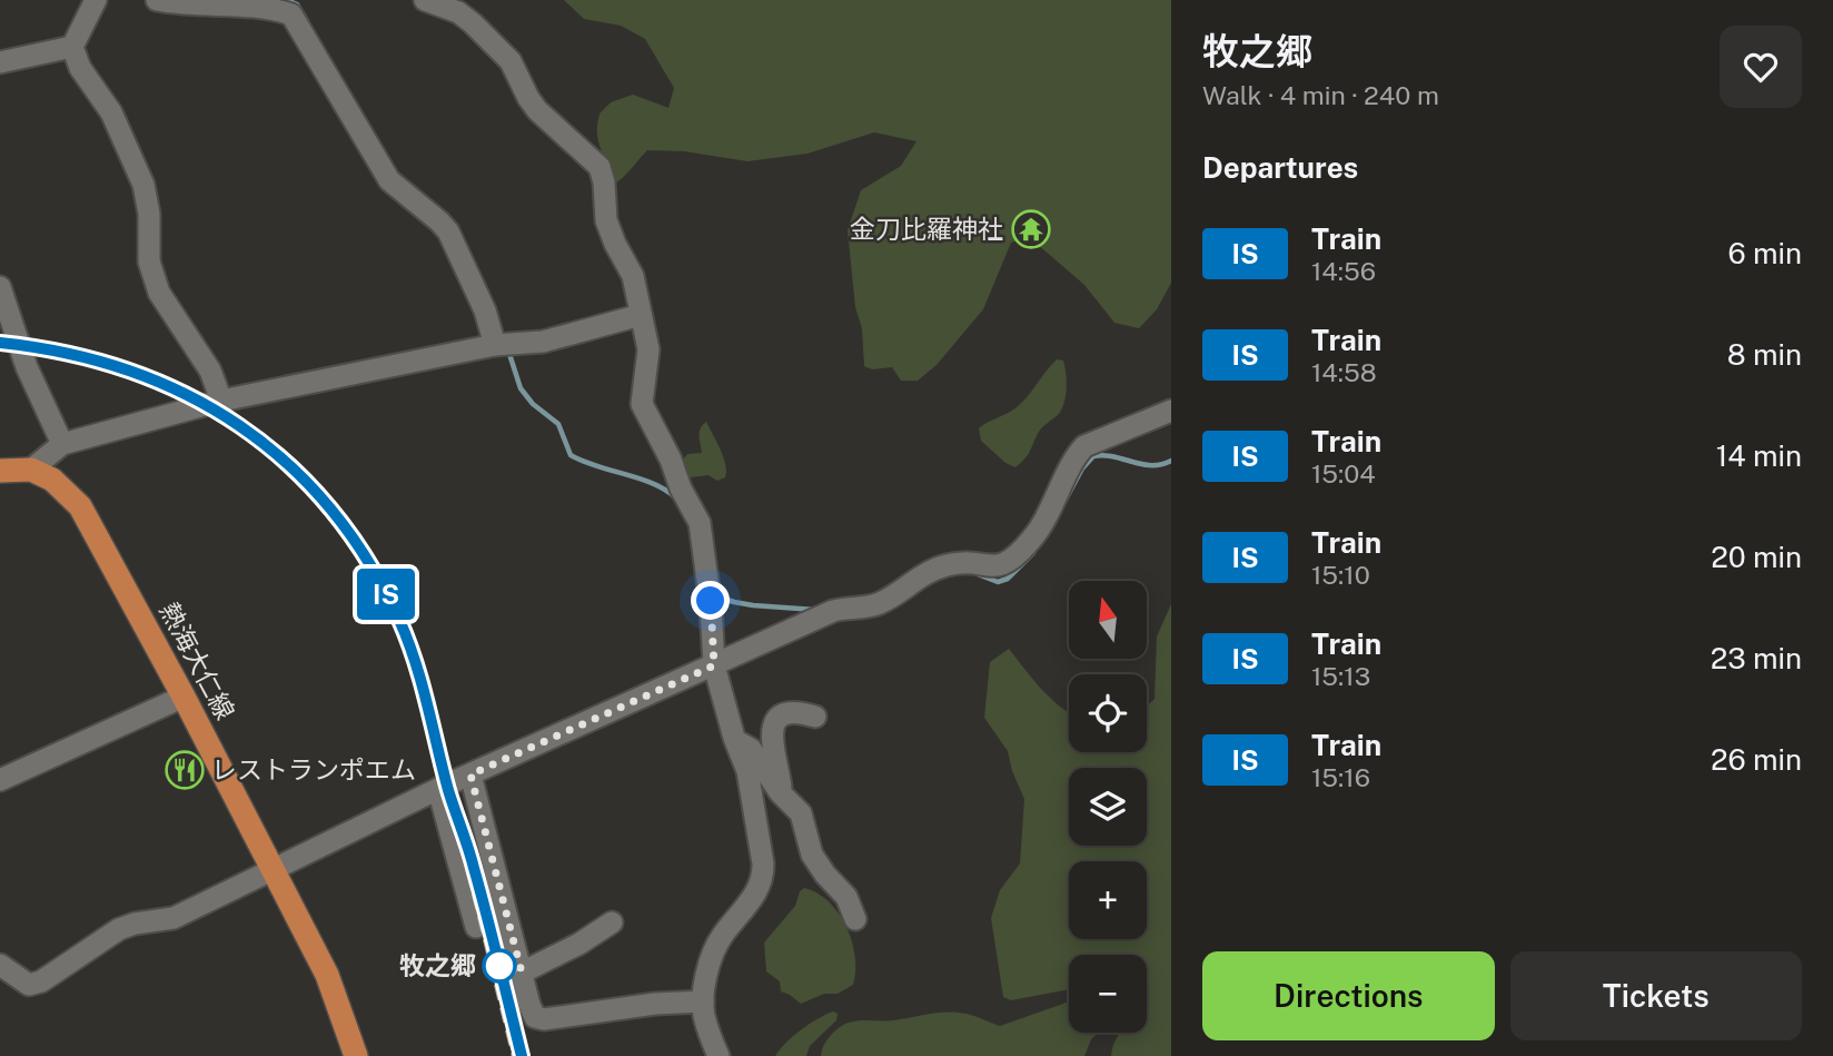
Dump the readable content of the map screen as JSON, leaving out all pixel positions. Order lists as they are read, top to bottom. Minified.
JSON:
{"streets":{"main road":["熱海大仁線"]},"places":{"temple":["金刀比羅神社"],"restaurant":["レストランポエム"],"other":["牧之郷"]},"north":"top","page":{"on_map":"IS","heading":[["牧之郷","Walk · 4 min · 240 m"],"Departures"],"list":[{"mark":"IS","name":"Train","note":"14:56","value":"6 min"},{"mark":"IS","name":"Train","note":"14:58","value":"8 min"},{"mark":"IS","name":"Train","note":"15:04","value":"14 min"},{"mark":"IS","name":"Train","note":"15:10","value":"20 min"},{"mark":"IS","name":"Train","note":"15:13","value":"23 min"},{"mark":"IS","name":"Train","note":"15:16","value":"26 min"}],"map_buttons":["+","−"],"buttons":["Directions","Tickets"]}}
